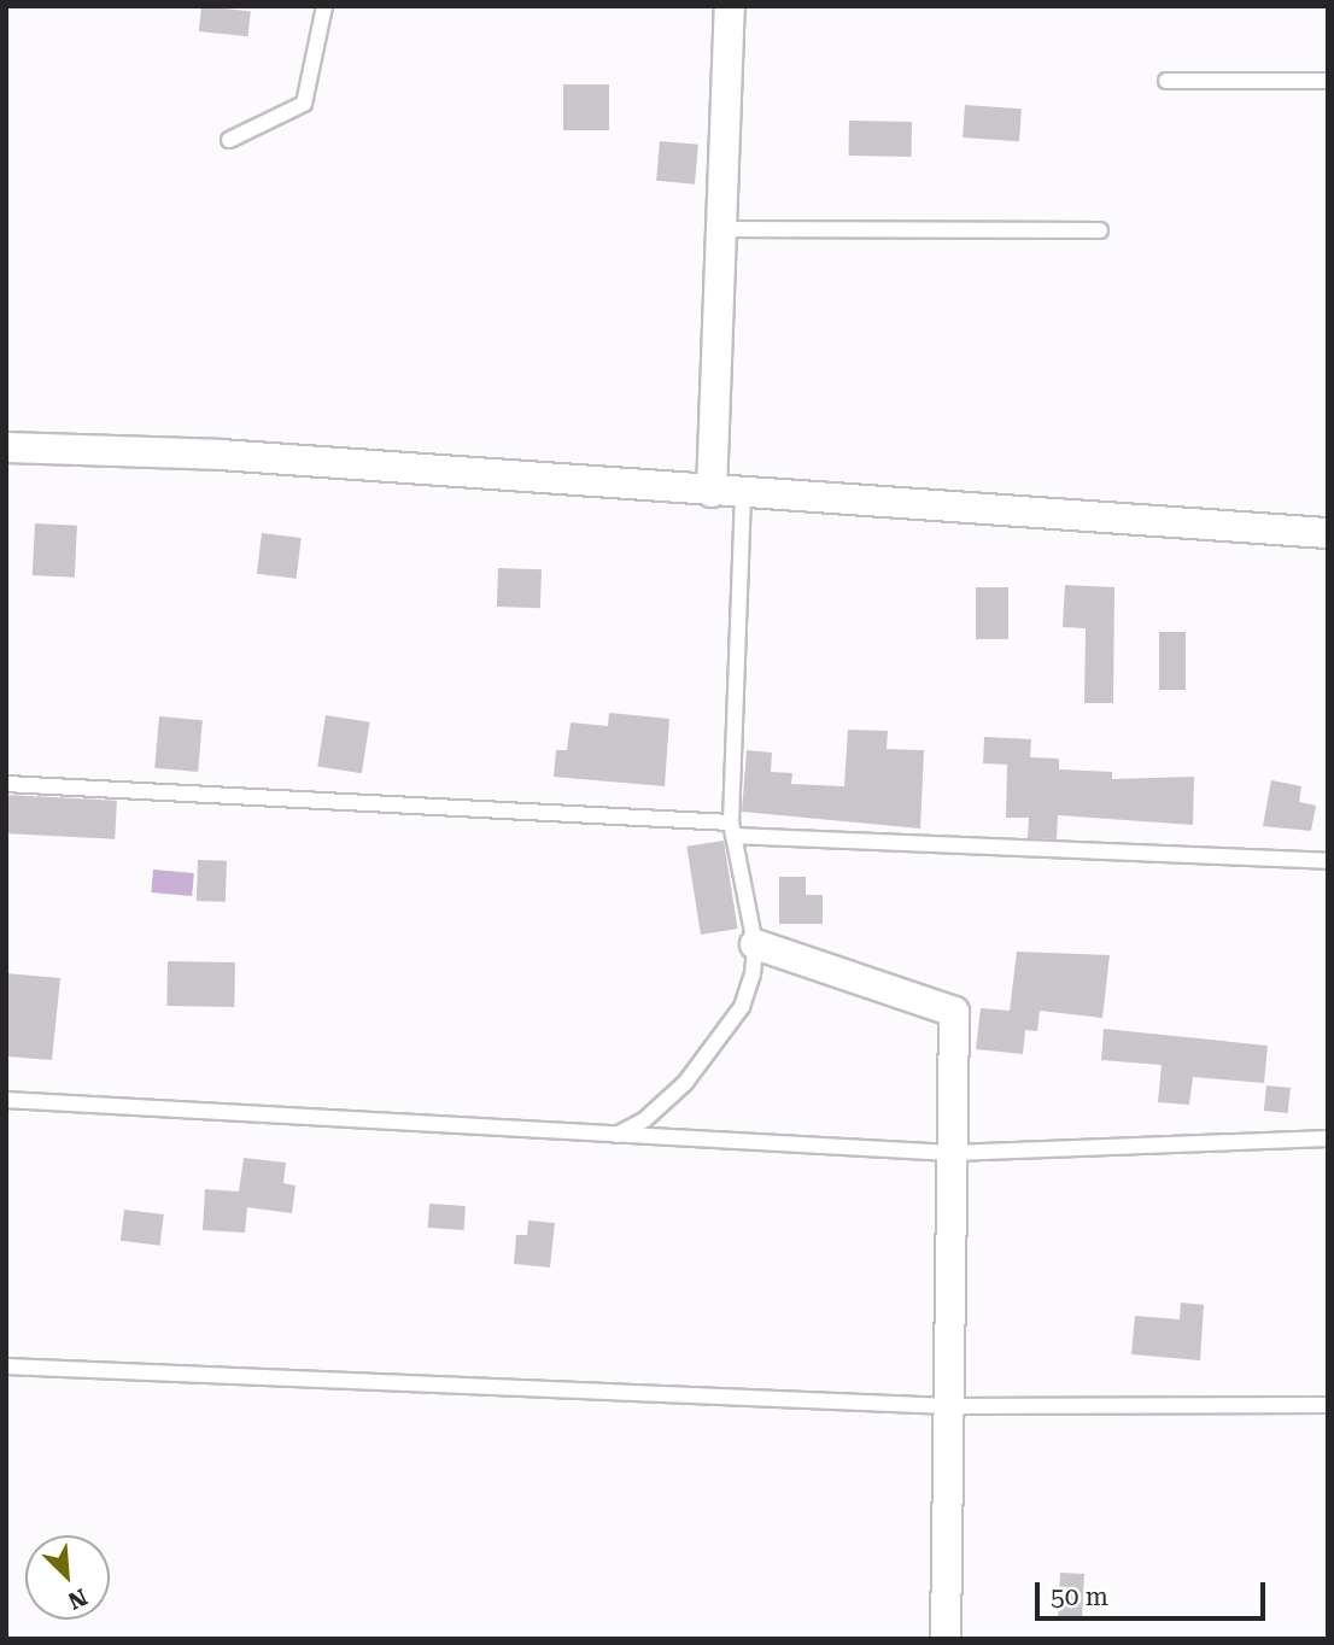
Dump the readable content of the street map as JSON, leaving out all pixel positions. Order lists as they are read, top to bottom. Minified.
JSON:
{"scale_bar":"50 m","north":"bottom right"}
